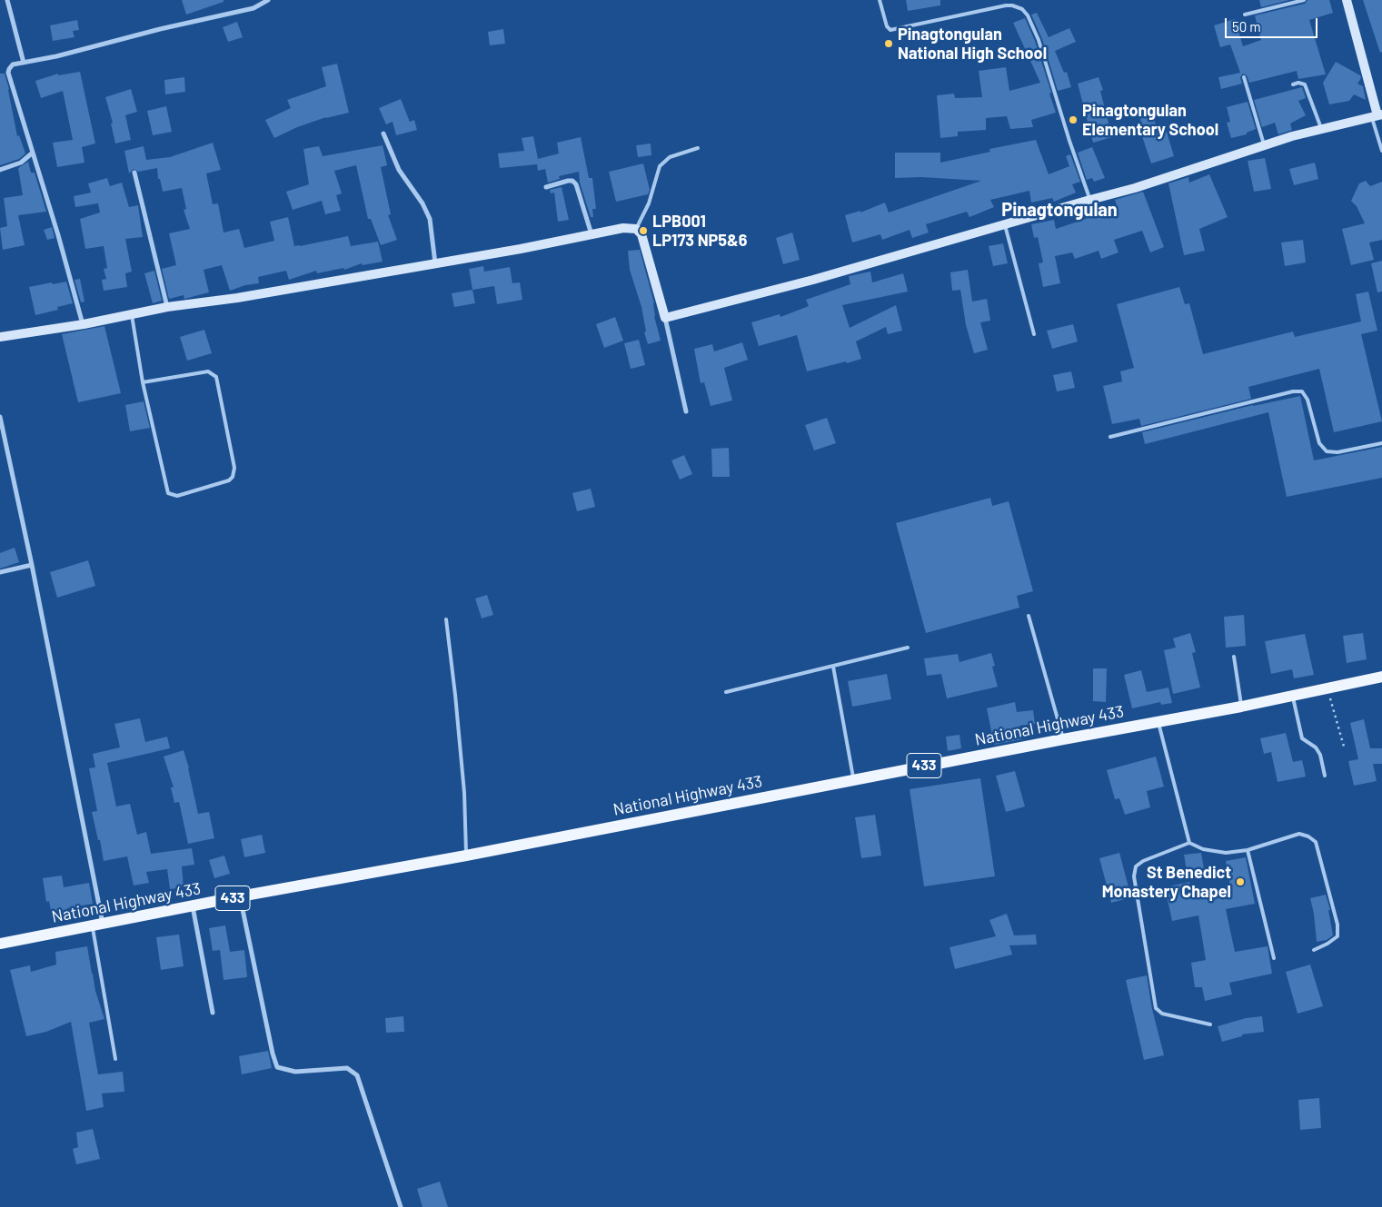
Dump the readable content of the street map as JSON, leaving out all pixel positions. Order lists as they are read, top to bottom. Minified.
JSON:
{"streets":{"main road":["National Highway 433","433"]},"districts":["Pinagtongulan"],"places":["Pinagtongulan National High School","Pinagtongulan Elementary School","LPB001 LP173 NP5&6","St Benedict Monastery Chapel"],"scale_bar":"50 m"}
